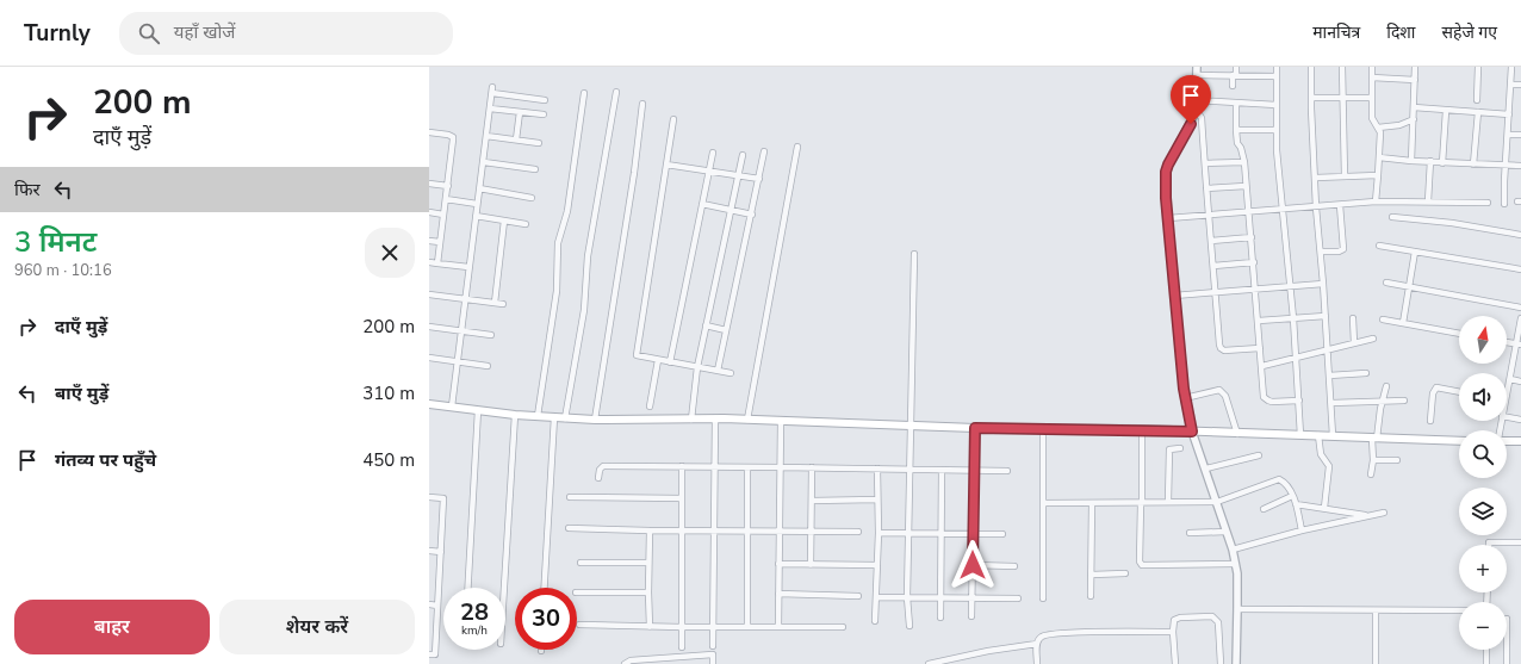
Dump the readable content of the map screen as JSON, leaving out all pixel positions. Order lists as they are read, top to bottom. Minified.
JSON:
{"north":"top","page":{"header":"Turnly","search":"यहाँ खोजें","nav":["मानचित्र","दिशा","सहेजे गए"],"turn":["200 m","दाएँ मुड़ें"],"then":"फिर","heading":["3 मिनट","960 m · 10:16"],"list":[{"name":"दाएँ मुड़ें","value":"200 m"},{"name":"बाएँ मुड़ें","value":"310 m"},{"name":"गंतव्य पर पहुँचे","value":"450 m"}],"map_buttons":["+","−"],"speed":"28 km/h","limit":"30","buttons":["बाहर","शेयर करें"]}}
